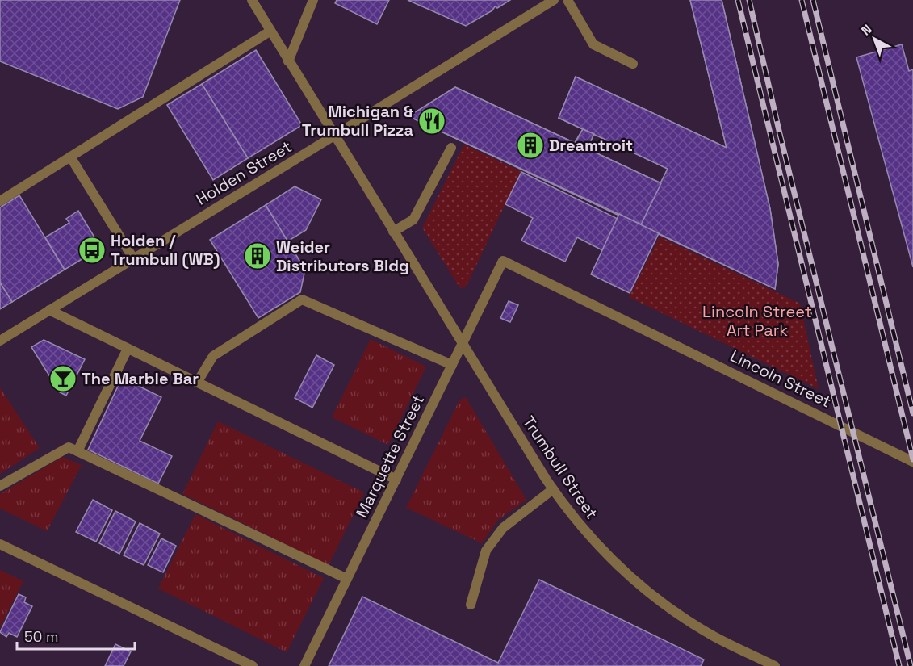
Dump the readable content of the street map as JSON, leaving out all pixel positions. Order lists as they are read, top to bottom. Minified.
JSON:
{"streets":{"street":["Holden Street","Lincoln Street","Marquette Street","Trumbull Street"]},"crossings":[["Lincoln Street","Marquette Street"],["Marquette Street","Trumbull Street"]],"parks":["Lincoln Street Art Park"],"places":{"restaurant":["Michigan & Trumbull Pizza"],"building":["Dreamtroit","Weider Distributors Bldg"],"bus stop":["Holden / Trumbull (WB)"],"bar":["The Marble Bar"]},"scale_bar":"50 m","north":"top left"}
